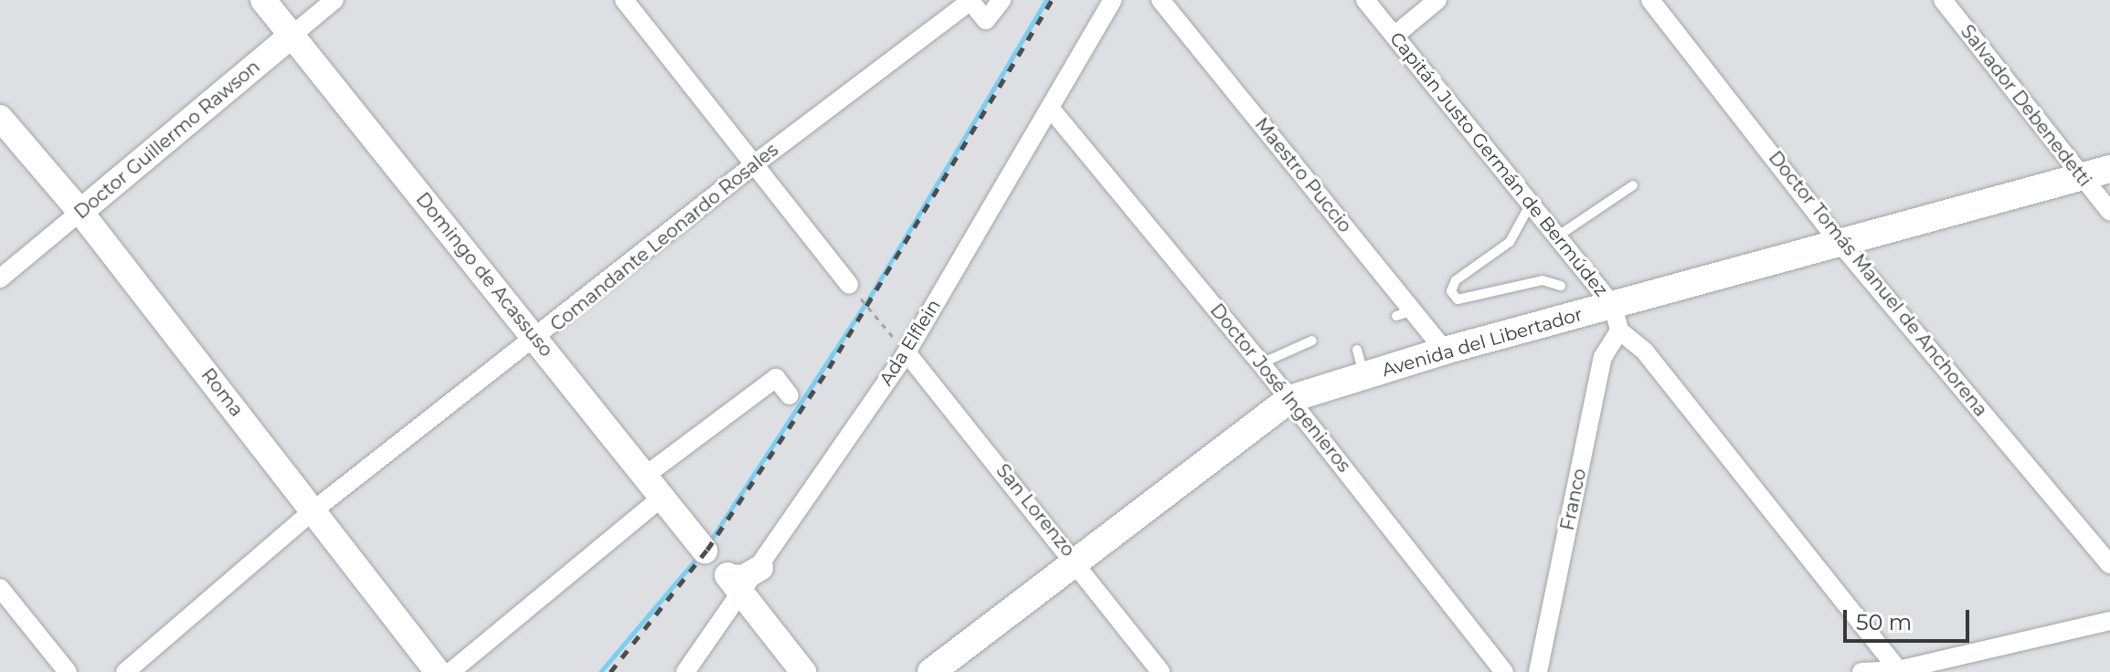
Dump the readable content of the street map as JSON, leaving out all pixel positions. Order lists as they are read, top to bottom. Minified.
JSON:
{"streets":{"main road":["Avenida del Libertador"],"street":["Salvador Debenedetti","Doctor Guillermo Rawson","Capitán Justo Germán de Bermúdez","Maestro Puccio","Comandante Leonardo Rosales","Domingo de Acassuso","Doctor Tomás Manuel de Anchorena","Ada Elflein","Doctor José Ingenieros","Roma","Franco","San Lorenzo"]},"crossings":[["Salvador Debenedetti","Avenida del Libertador"],["Doctor Guillermo Rawson","Domingo de Acassuso"],["Doctor Guillermo Rawson","Roma"],["Capitán Justo Germán de Bermúdez","Avenida del Libertador"],["Capitán Justo Germán de Bermúdez","Franco"],["Maestro Puccio","Avenida del Libertador"],["Comandante Leonardo Rosales","Domingo de Acassuso"],["Comandante Leonardo Rosales","Roma"],["Doctor Tomás Manuel de Anchorena","Avenida del Libertador"],["Ada Elflein","Doctor José Ingenieros"],["Ada Elflein","San Lorenzo"],["Avenida del Libertador","Doctor José Ingenieros"],["Avenida del Libertador","Franco"],["Avenida del Libertador","San Lorenzo"]],"scale_bar":"50 m"}
